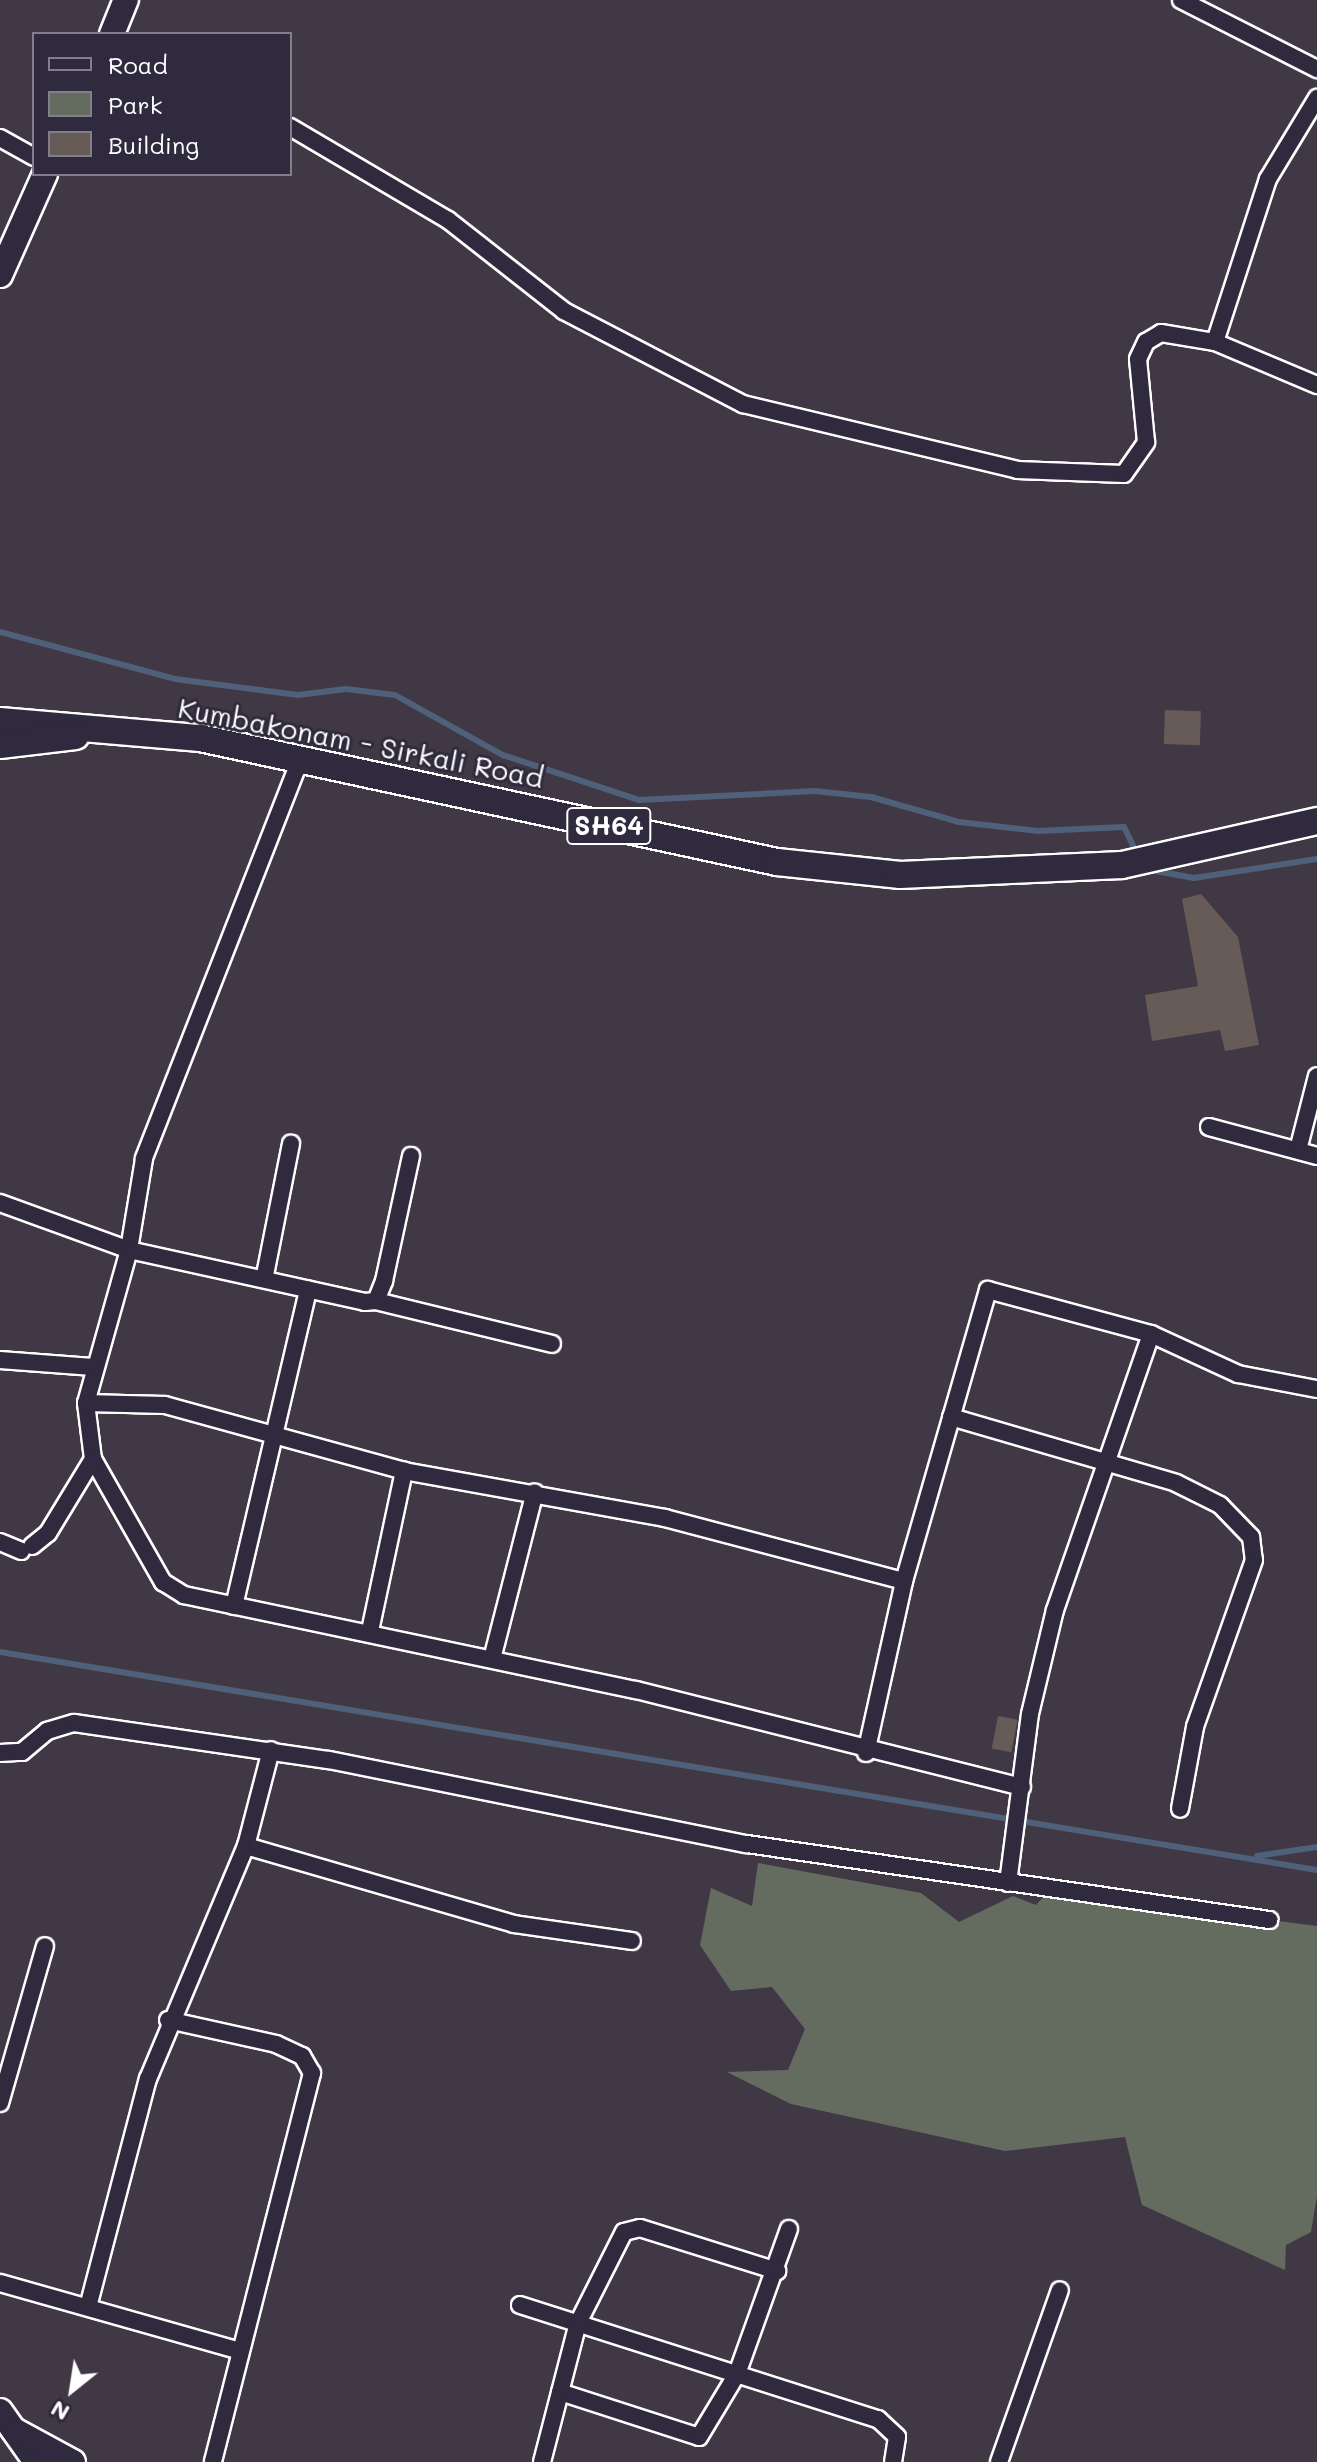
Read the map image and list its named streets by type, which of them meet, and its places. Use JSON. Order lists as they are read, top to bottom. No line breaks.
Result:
{"streets":{"main road":["Kumbakonam - Sirkali Road","SH64"]},"legend":["Road","Park","Building"],"north":"bottom left"}
